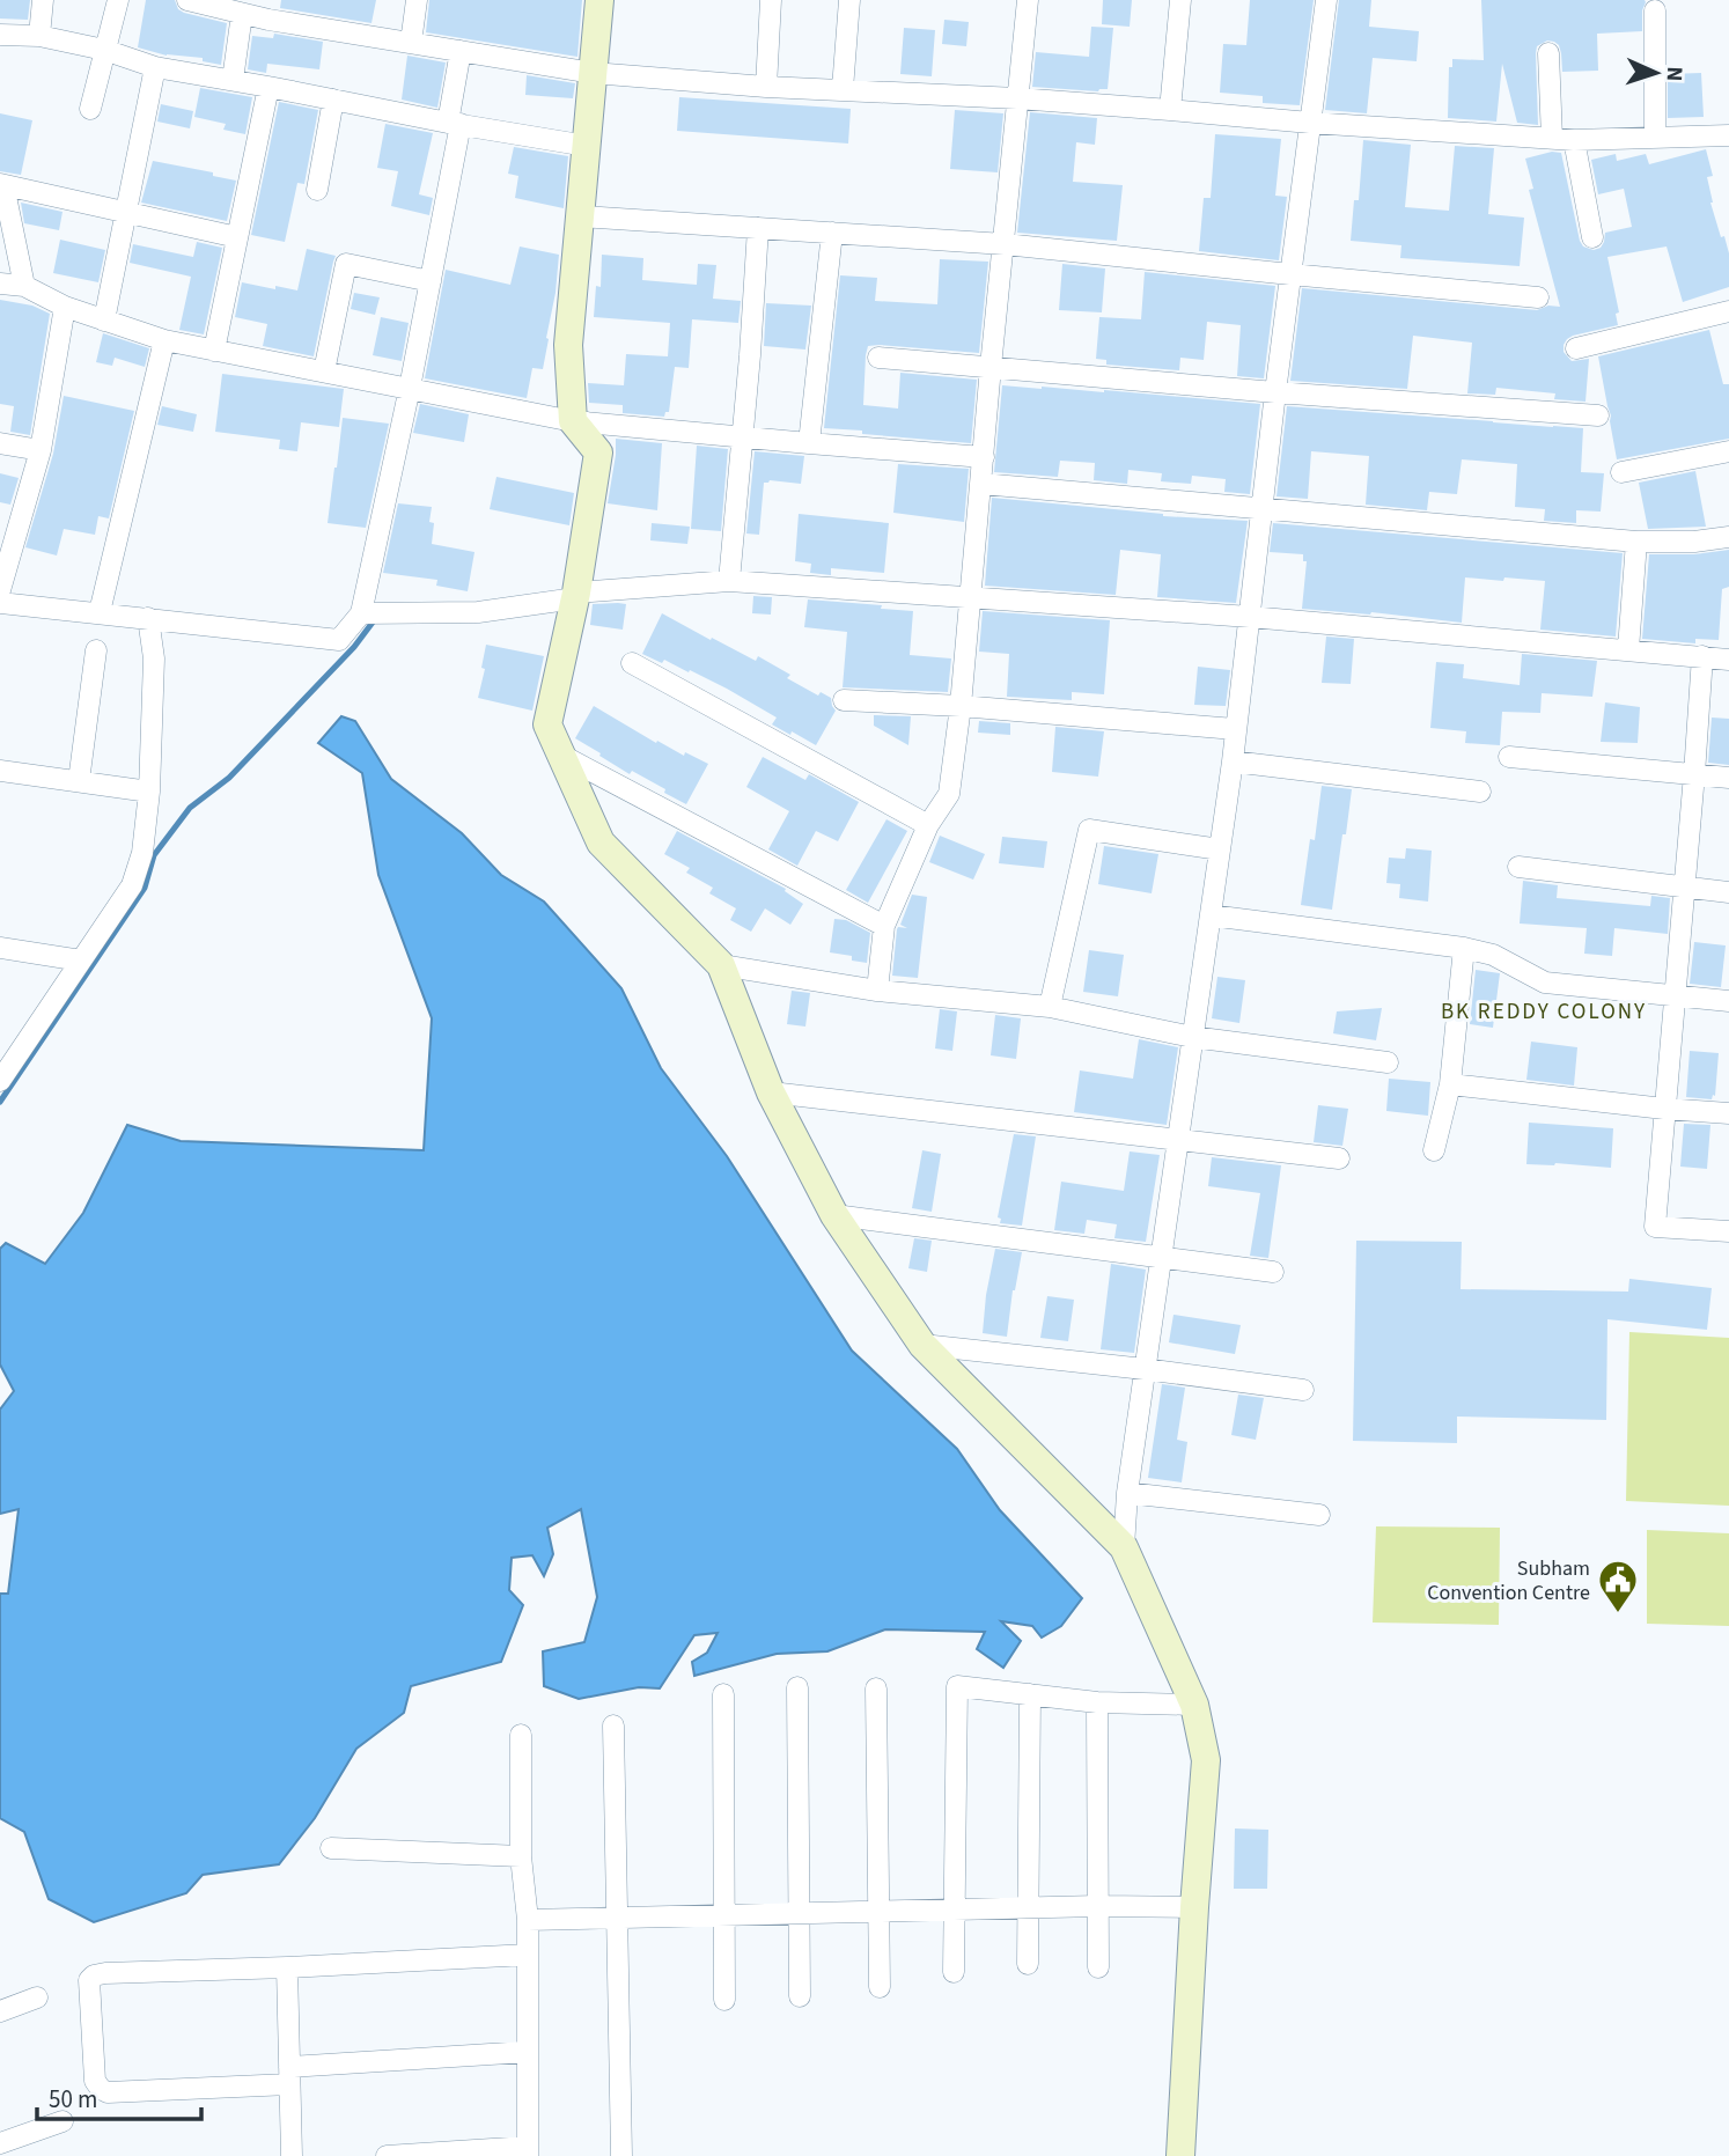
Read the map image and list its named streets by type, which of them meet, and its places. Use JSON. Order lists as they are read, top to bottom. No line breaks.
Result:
{"districts":["BK REDDY COLONY"],"places":{"public building":["Subham Convention Centre"]},"scale_bar":"50 m","north":"right"}
